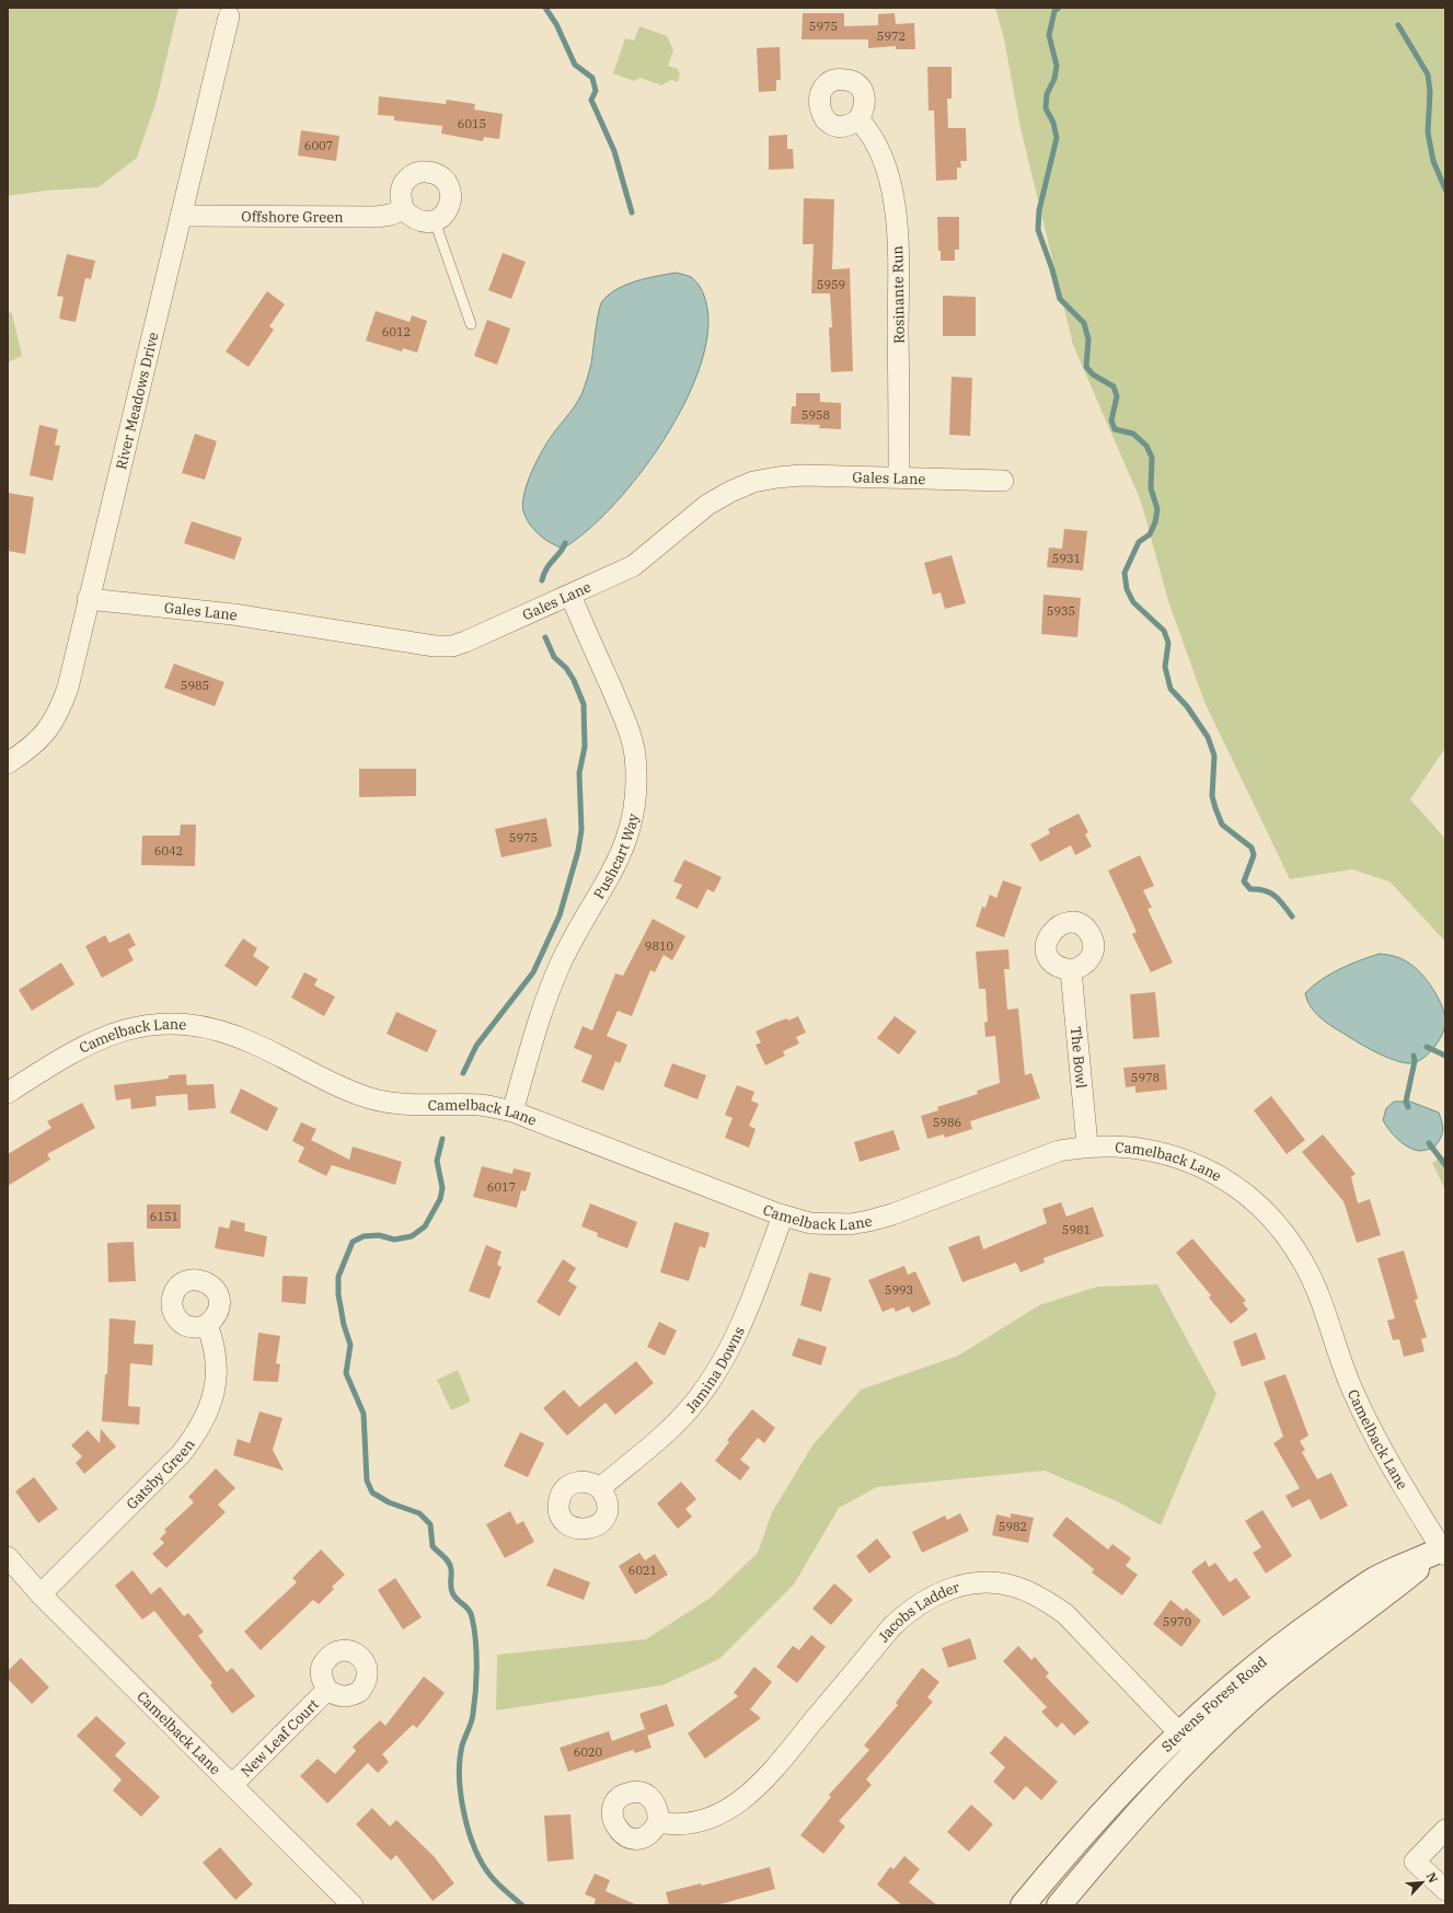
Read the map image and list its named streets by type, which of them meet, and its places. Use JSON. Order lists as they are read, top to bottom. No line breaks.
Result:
{"streets":{"street":["Offshore Green","Rosinante Run","River Meadows Drive","Gales Lane","Pushcart Way","Camelback Lane","The Bowl","Jamina Downs","Gatsby Green","Jacobs Ladder","Stevens Forest Road","New Leaf Court"]},"crossings":[["Offshore Green","River Meadows Drive"],["Rosinante Run","Gales Lane"],["River Meadows Drive","Gales Lane"],["Gales Lane","Pushcart Way"],["Pushcart Way","Camelback Lane"],["Camelback Lane","The Bowl"],["Camelback Lane","Jamina Downs"],["Camelback Lane","Gatsby Green"],["Camelback Lane","Stevens Forest Road"],["Camelback Lane","New Leaf Court"],["Jacobs Ladder","Stevens Forest Road"]],"house_numbers":["5975","5972","6015","6007","5959","6012","5958","5931","5935","5985","5975","6042","9810","5978","5986","6017","6151","5981","5993","5982","6021","5970","6020"],"north":"top right"}
